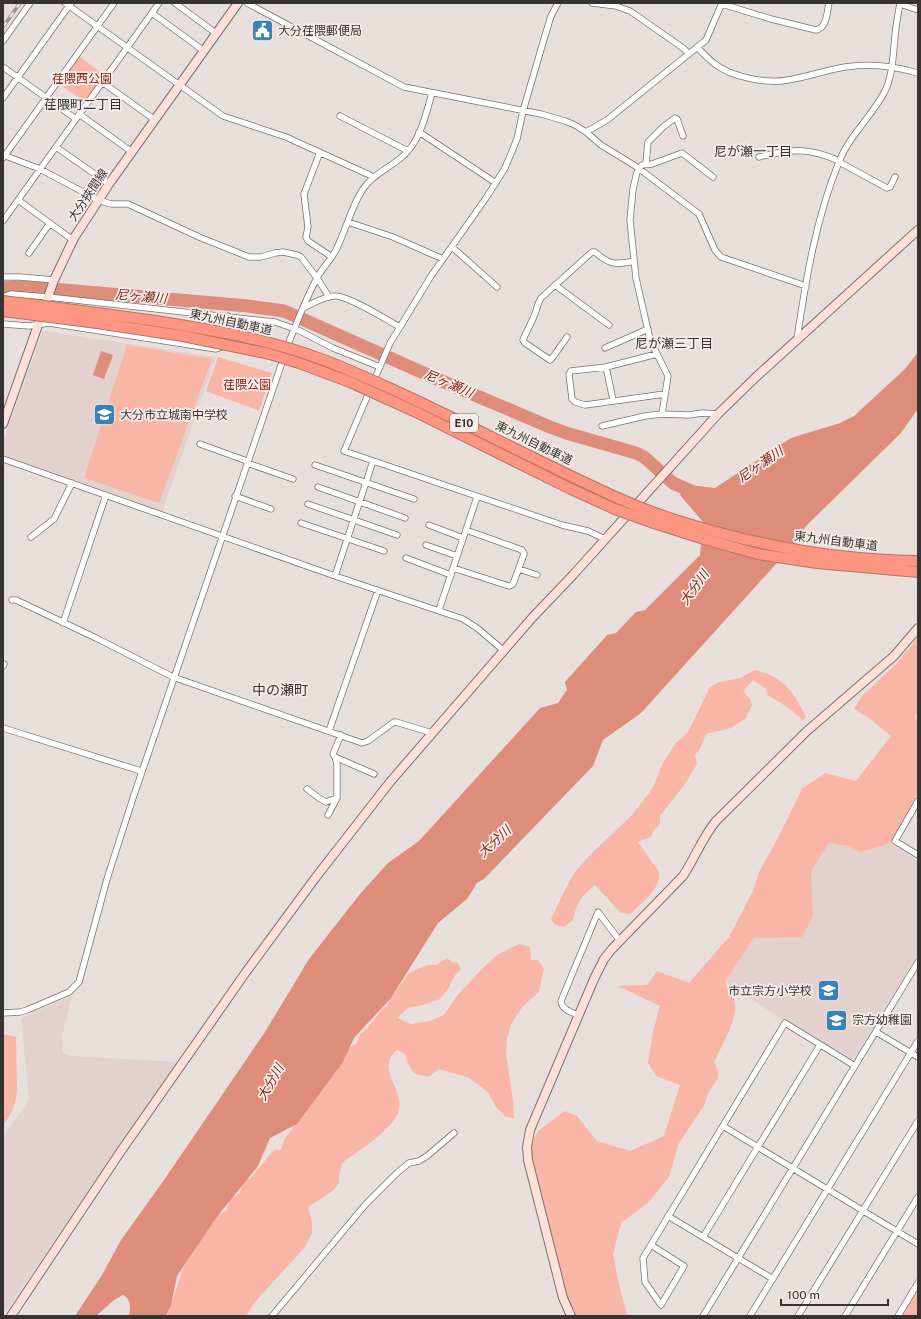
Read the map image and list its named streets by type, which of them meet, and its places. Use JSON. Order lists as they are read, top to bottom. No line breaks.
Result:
{"streets":{"highway":["東九州自動車道","E10"],"street":["大分挾間線"]},"districts":["荏隈町二丁目","尼が瀬一丁目","尼が瀬三丁目","中の瀬町"],"water":["尼ヶ瀬川","大分川"],"parks":["荏隈西公園","荏隈公園"],"places":{"public building":["大分荏隈郵便局"],"school or university":["大分市立城南中学校","市立宗方小学校","宗方幼稚園"]},"scale_bar":"100 m"}
